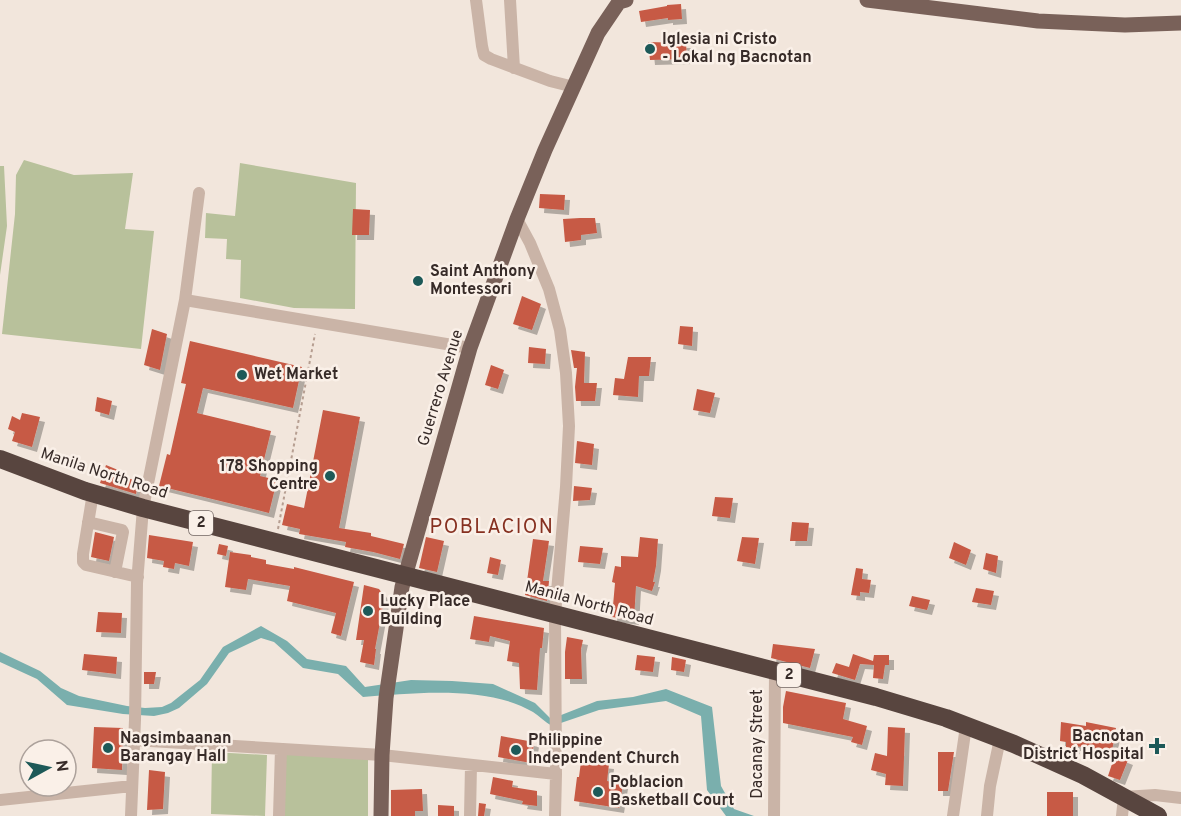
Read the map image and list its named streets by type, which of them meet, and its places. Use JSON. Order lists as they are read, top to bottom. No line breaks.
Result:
{"streets":{"highway":["Manila North Road","2"],"main road":["Guerrero Avenue"],"street":["Dacanay Street"]},"crossings":[["Guerrero Avenue","Manila North Road"],["Manila North Road","Dacanay Street"]],"districts":["POBLACION"],"places":{"other":["Iglesia ni Cristo - Lokal ng Bacnotan","Saint Anthony Montessori","Wet Market","178 Shopping Centre","Lucky Place Building","Nagsimbaanan Barangay Hall","Philippine Independent Church","Poblacion Basketball Court"],"health":["Bacnotan District Hospital"]},"north":"right"}
